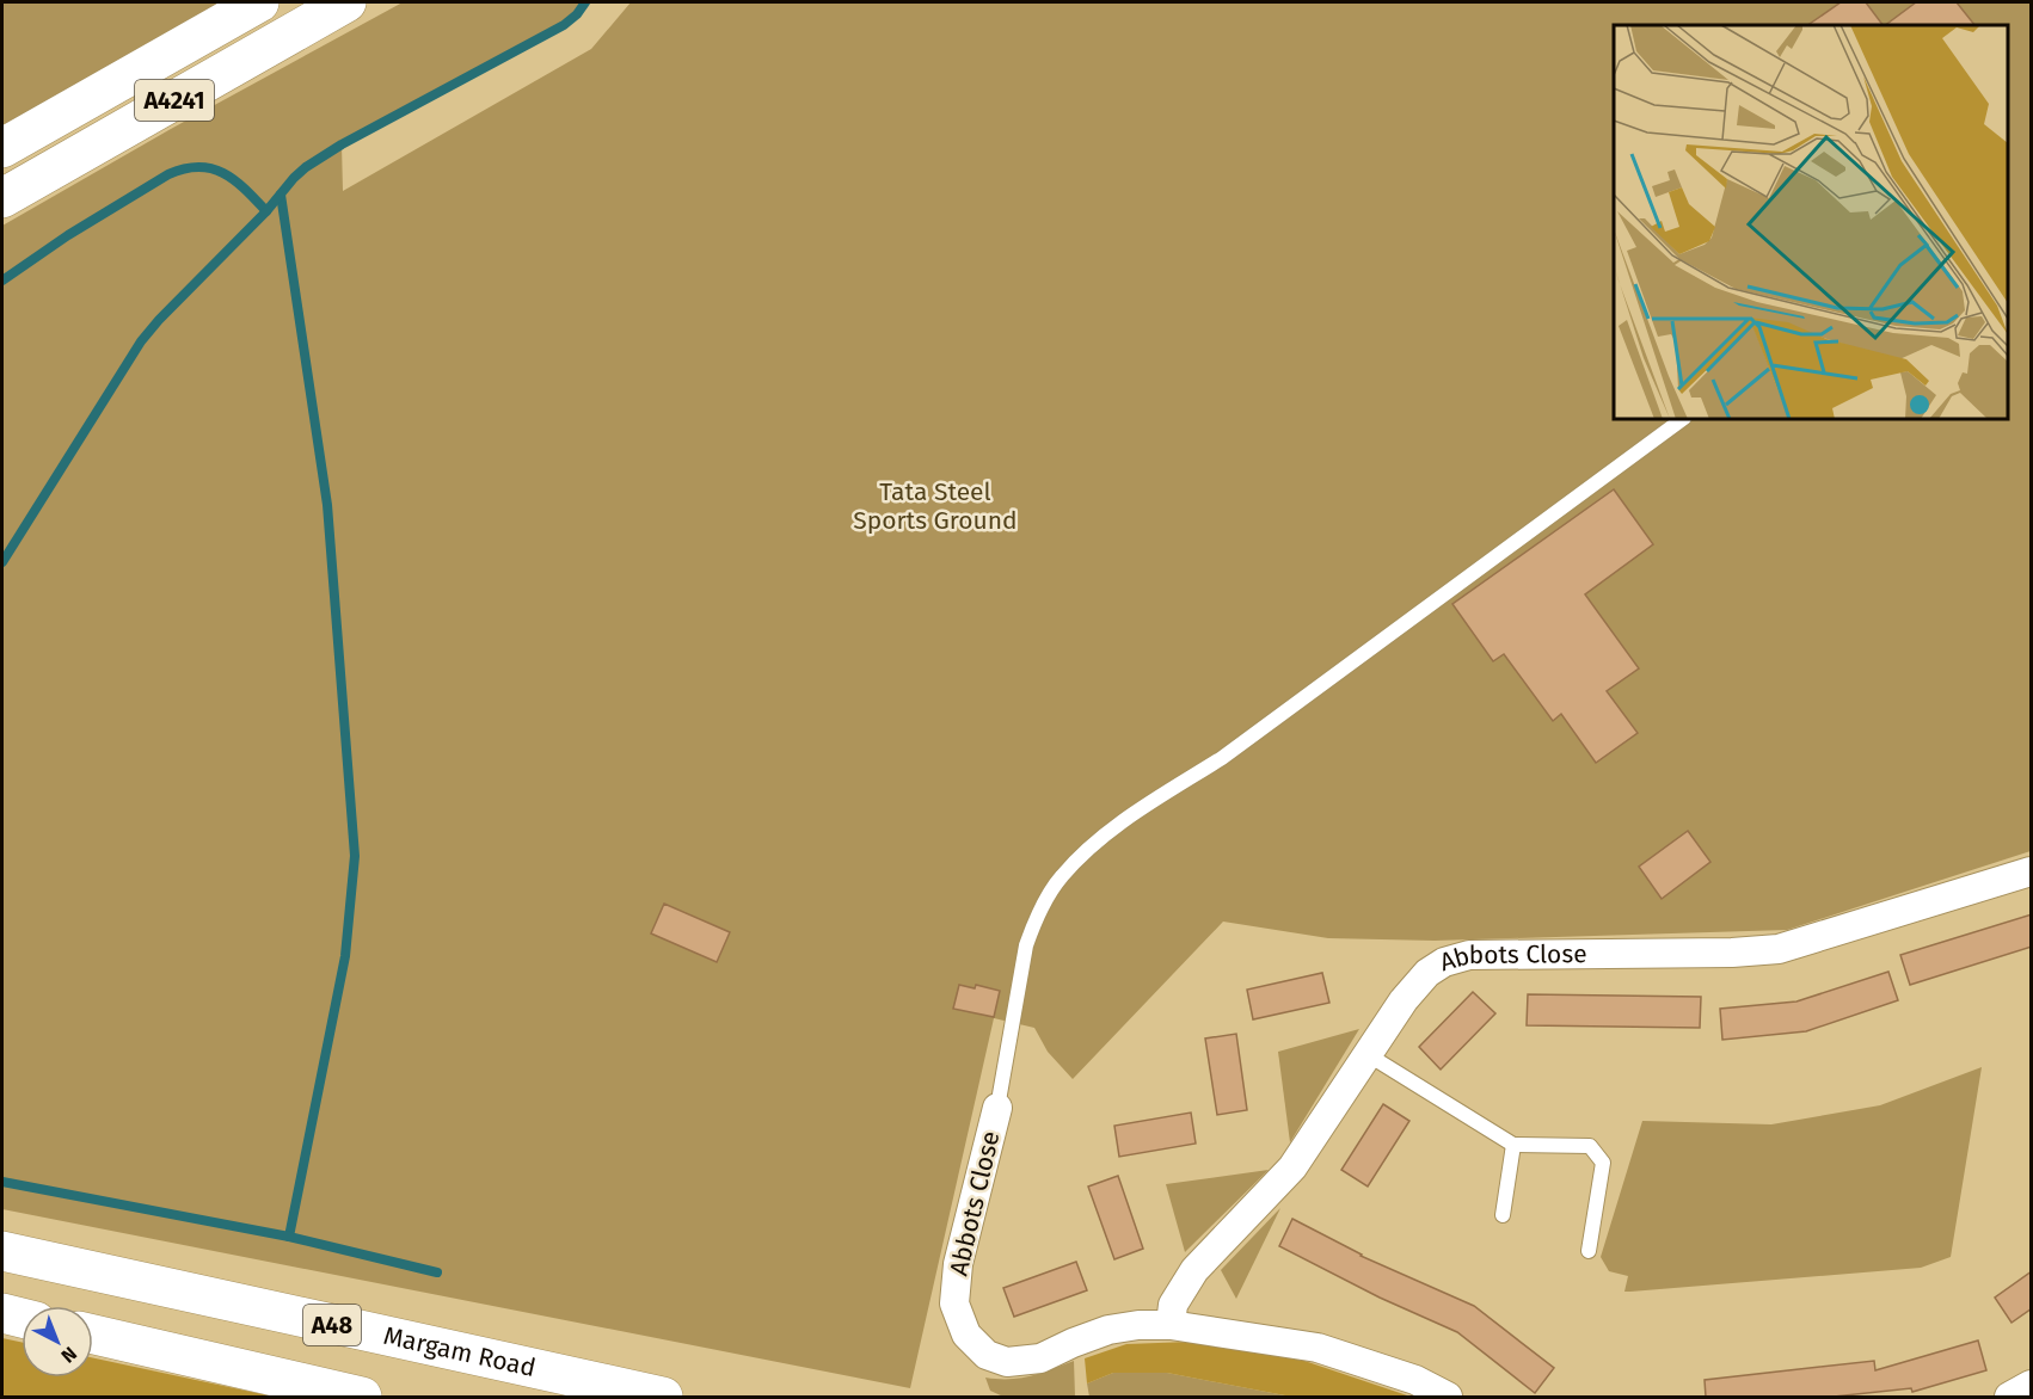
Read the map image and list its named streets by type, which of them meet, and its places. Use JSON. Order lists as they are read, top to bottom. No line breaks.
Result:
{"streets":{"main road":["A4241","A48","Margam Road"],"street":["Abbots Close"]},"parks":["Tata Steel Sports Ground"],"north":"bottom right"}
